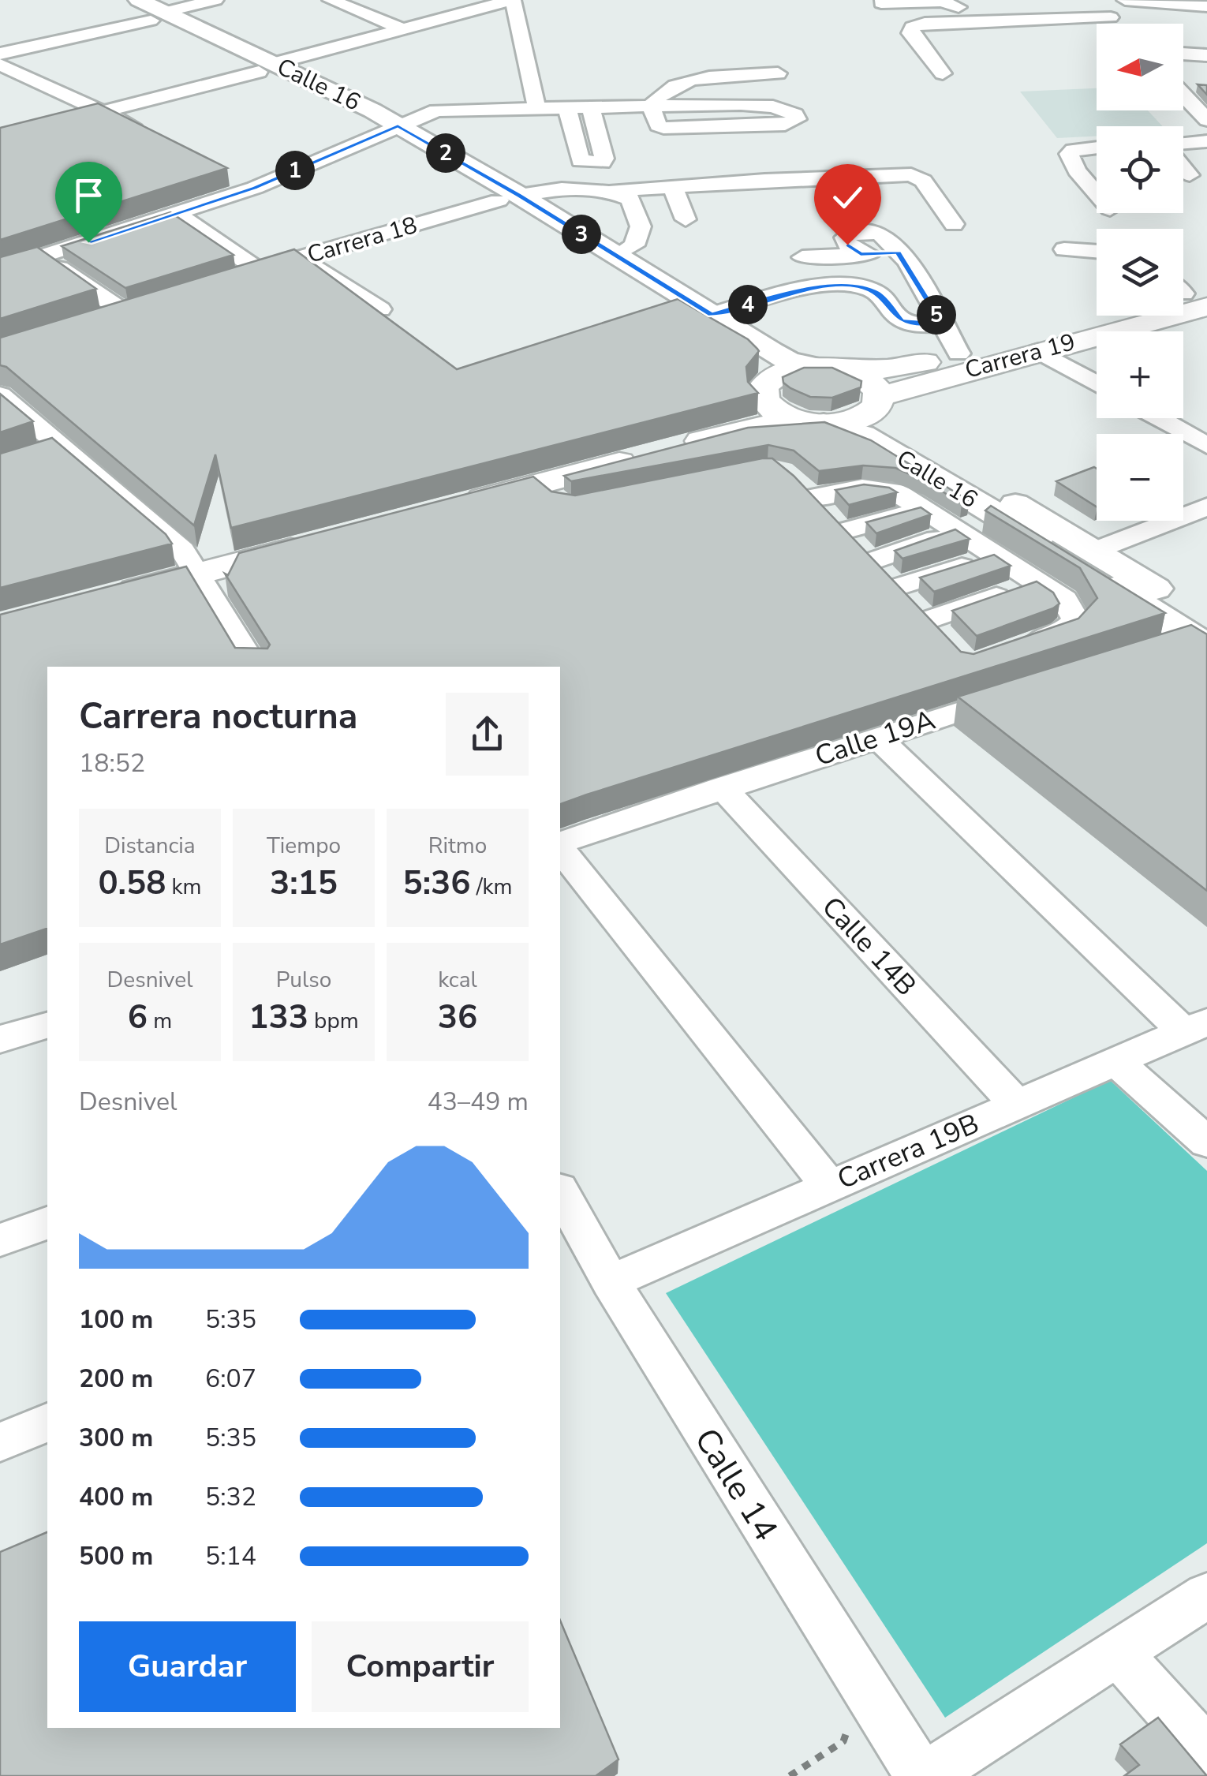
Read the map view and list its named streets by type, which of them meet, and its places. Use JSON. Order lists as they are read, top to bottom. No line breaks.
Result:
{"streets":{"highway":["Carrera 19"],"main road":["Calle 16"],"street":["Carrera 18","Calle 19A","Calle 14B","Carrera 19B","Calle 14"]},"crossings":[["Calle 16","Carrera 18"],["Calle 16","Carrera 19"],["Calle 19A","Calle 14B"],["Calle 14B","Carrera 19B"],["Carrera 19B","Calle 14"]],"north":"left","page":{"map_buttons":["+","−"],"pins":["2","1","3","4","5"],"heading":["Carrera nocturna","18:52"],"stats":[["Distancia","0.58 km"],["Tiempo","3:15"],["Ritmo","5:36 /km"],["Desnivel","6 m"],["Pulso","133 bpm"],["kcal","36"]],"chart":["Desnivel","43–49 m"],"list":[{"name":"100 m","note":"5:35"},{"name":"200 m","note":"6:07"},{"name":"300 m","note":"5:35"},{"name":"400 m","note":"5:32"},{"name":"500 m","note":"5:14"}],"buttons":["Guardar","Compartir"]}}
